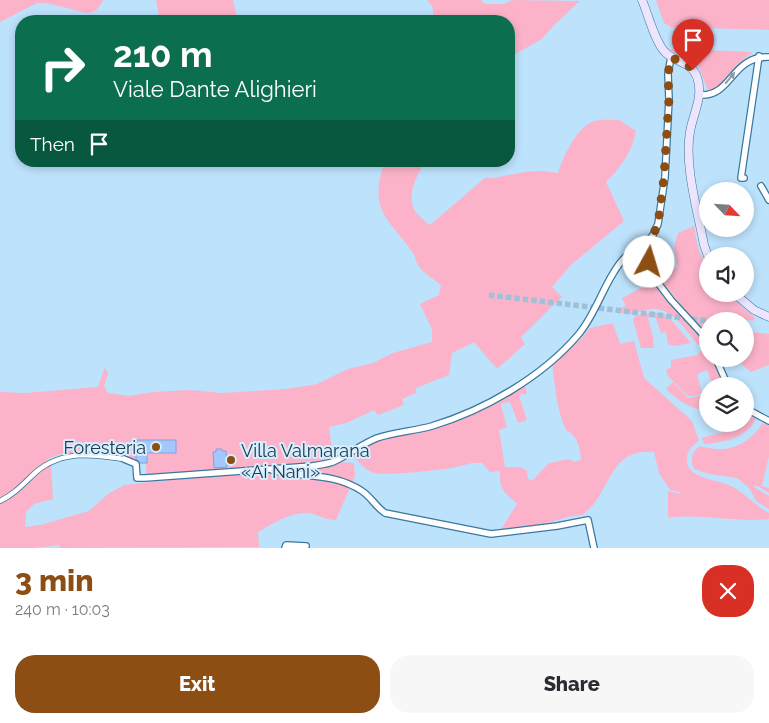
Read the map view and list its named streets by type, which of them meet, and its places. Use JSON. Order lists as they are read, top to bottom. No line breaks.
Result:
{"places":["Foresteria","Villa Valmarana «Ai Nani»"],"north":"bottom right","page":{"turn":["210 m","Viale Dante Alighieri"],"then":"Then","heading":["3 min","240 m · 10:03"],"buttons":["Exit","Share"]}}
